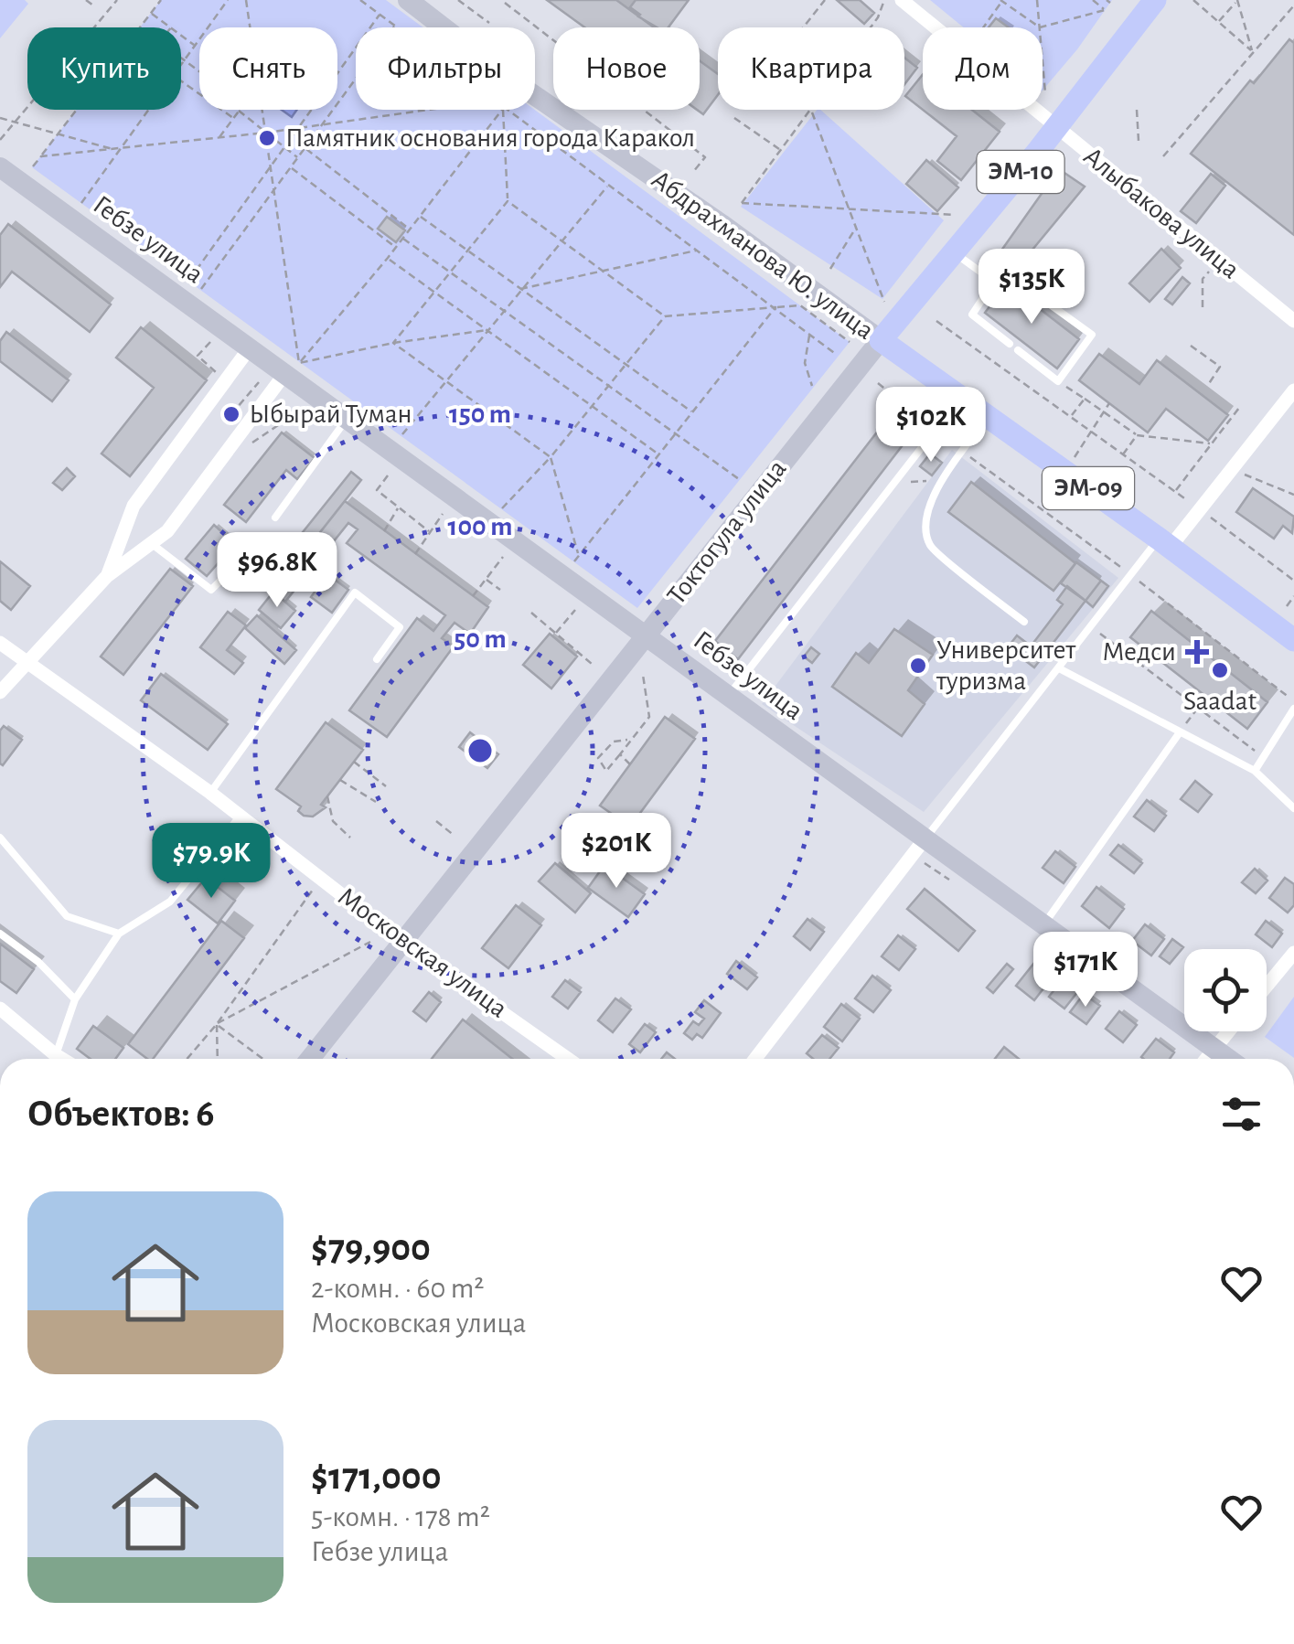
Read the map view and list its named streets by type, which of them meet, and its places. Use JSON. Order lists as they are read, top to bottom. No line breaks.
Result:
{"streets":{"highway":["ЭМ-10","Абдрахманова Ю. улица","ЭМ-09","Токтогула улица"],"main road":["Гебзе улица"],"street":["Алыбакова улица","Московская улица"]},"crossings":[["Алыбакова улица","Токтогула улица"],["Гебзе улица","Токтогула улица"],["Абдрахманова Ю. улица","Токтогула улица"],["Токтогула улица","Московская улица"]],"places":{"other":["Памятник основания города Каракол","Ыбырай Туман","Университет туризма","Saadat"],"health":["Медси"]},"page":{"chip":["Купить","Снять","Фильтры","Новое","Квартира","Дом"],"price":["$135K","$102K","$96.8K","$201K","$79.9K","$171K"],"heading":"Объектов: 6","list":[{"name":"$79,900","note":"2-комн. · 60 m² · Московская улица"},{"name":"$171,000","note":"5-комн. · 178 m² · Гебзе улица"}]},"rings":["150 m","100 m","50 m"]}
